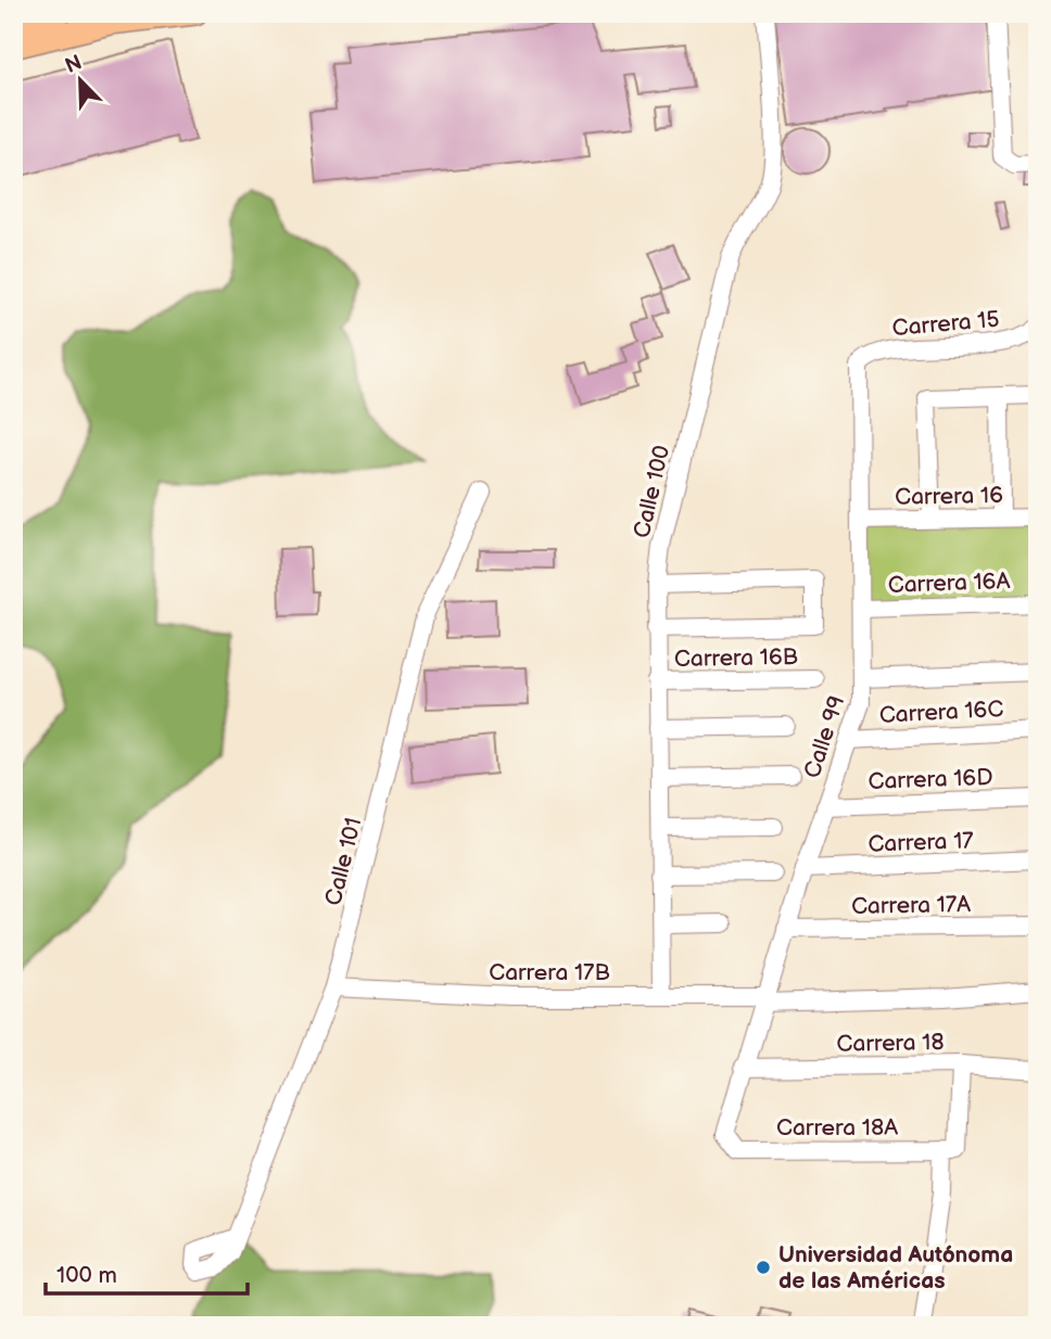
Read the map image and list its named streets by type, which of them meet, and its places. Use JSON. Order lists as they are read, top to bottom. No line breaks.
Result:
{"streets":{"street":["Carrera 15","Calle 100","Carrera 16","Carrera 16A","Carrera 16B","Carrera 16C","Calle 99","Carrera 16D","Carrera 17","Calle 101","Carrera 17A","Carrera 17B","Carrera 18","Carrera 18A"]},"crossings":[["Carrera 15","Calle 99"],["Calle 100","Carrera 16B"],["Calle 100","Carrera 17B"],["Carrera 16","Calle 99"],["Carrera 16A","Calle 99"],["Carrera 16C","Calle 99"],["Calle 99","Carrera 16D"],["Calle 99","Carrera 17"],["Calle 99","Carrera 17A"],["Calle 99","Carrera 17B"],["Calle 99","Carrera 18"],["Calle 99","Carrera 18A"],["Calle 101","Carrera 17B"]],"places":["Universidad Autónoma de las Américas"],"scale_bar":"100 m","north":"top left"}
